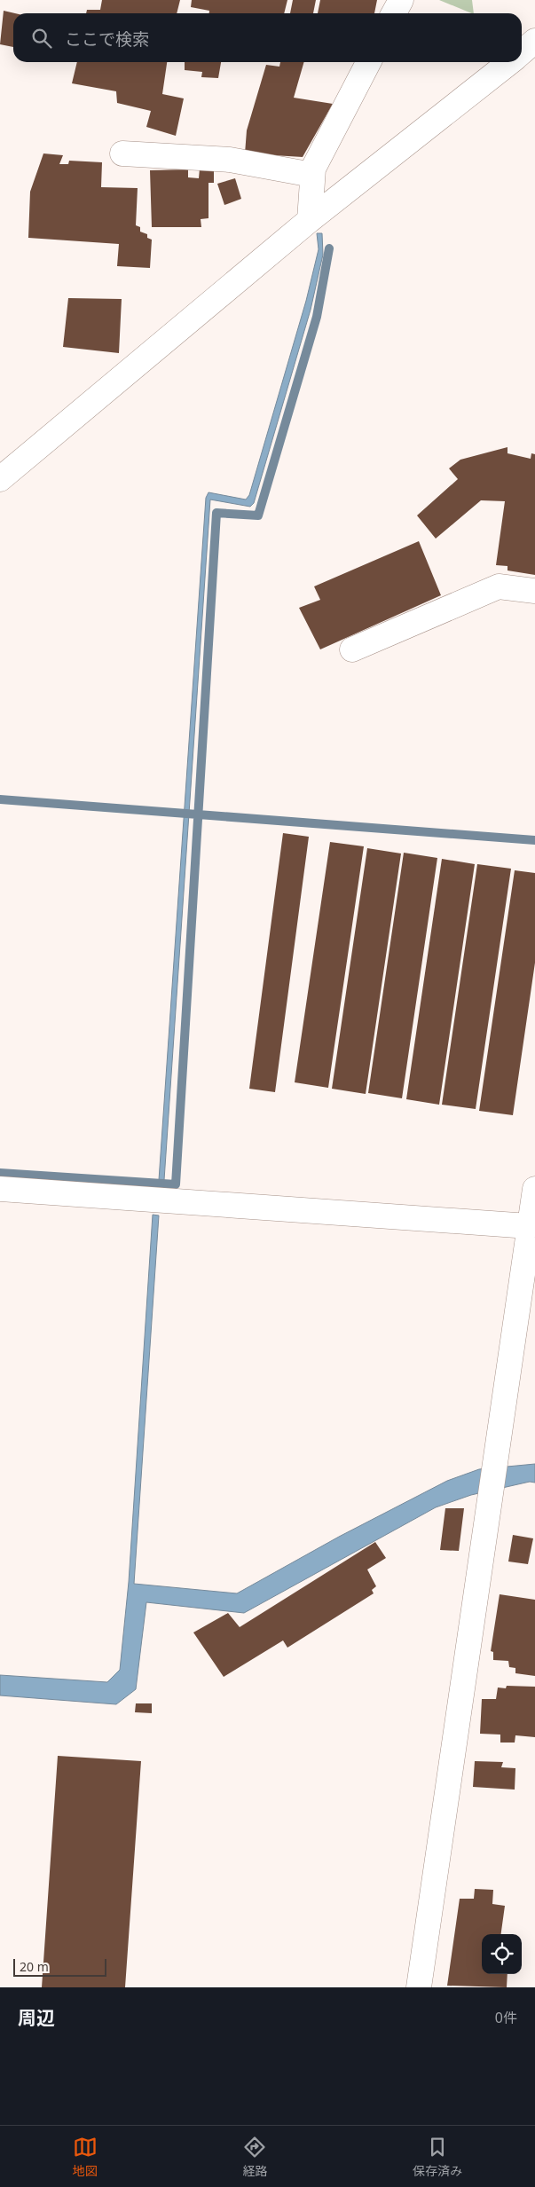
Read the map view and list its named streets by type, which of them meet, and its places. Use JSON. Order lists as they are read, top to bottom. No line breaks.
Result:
{"scale_bar":"20 m","page":{"search":"ここで検索","scale":"20 m","heading":["周辺","0件"],"nav":["地図","経路","保存済み"]}}
